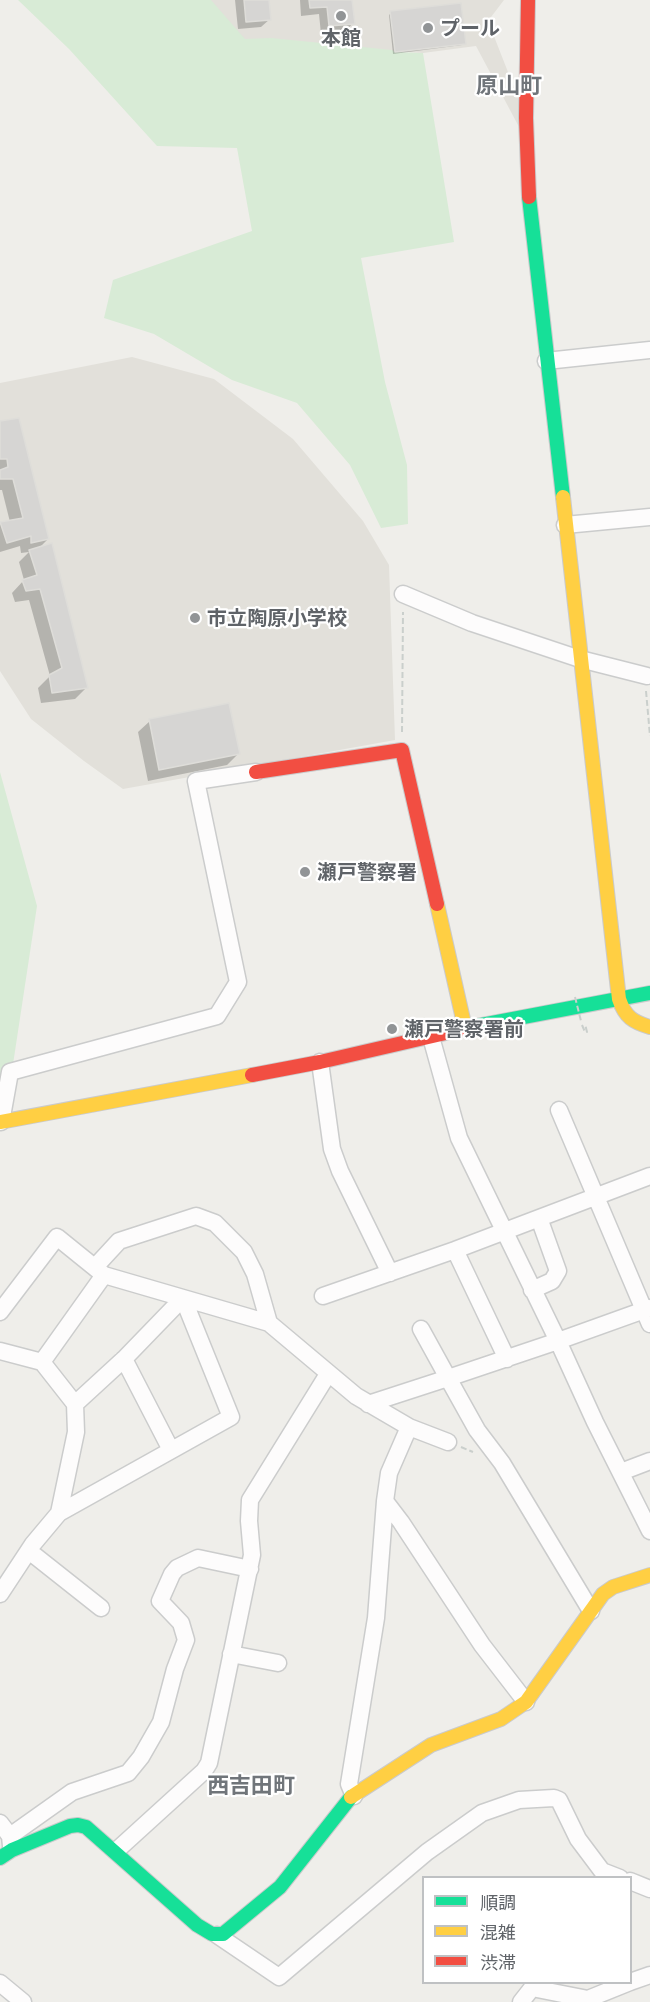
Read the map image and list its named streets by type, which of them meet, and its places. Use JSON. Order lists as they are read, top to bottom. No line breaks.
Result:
{"districts":["原山町","西吉田町"],"places":["本館","プール","市立陶原小学校","瀬戸警察署","瀬戸警察署前"],"legend":["順調","混雑","渋滞"]}
